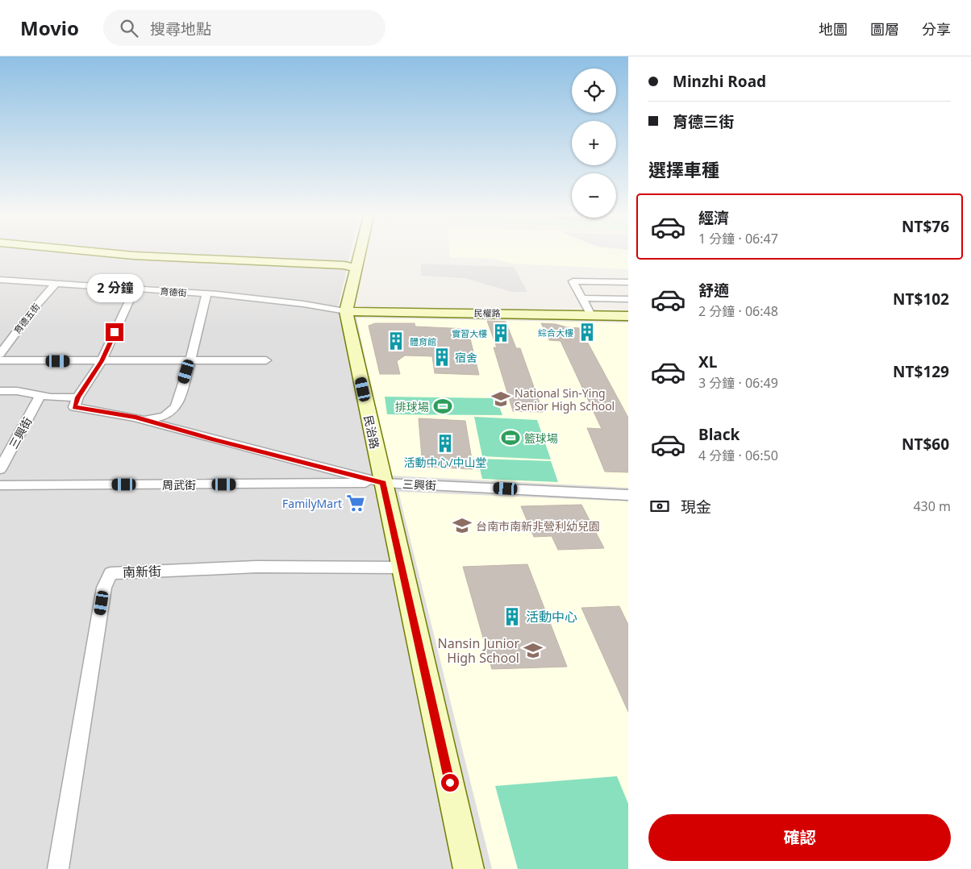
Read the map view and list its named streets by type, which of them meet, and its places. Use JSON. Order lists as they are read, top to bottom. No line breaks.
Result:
{"streets":{"street":["育德街","民權路","育德五街","民治路","三興街","周武街","南新街"]},"crossings":[["育德街","民權路"],["育德街","育德五街"],["育德街","民治路"],["民權路","民治路"],["民治路","三興街"],["民治路","周武街"],["民治路","南新街"],["三興街","周武街"]],"places":{"building":["綜合大樓","實習大樓","體育館","宿舍","活動中心/中山堂","活動中心"],"school or university":["National Sin-Ying Senior High School","台南市南新非營利幼兒園","Nansin Junior High School"],"sports":["排球場","籃球場"],"supermarket":["FamilyMart"]},"page":{"header":"Movio","search":"搜尋地點","nav":["地圖","圖層","分享"],"banner":["Minzhi Road","育德三街"],"map_buttons":["+","−"],"heading":"選擇車種","list":[{"name":"經濟","note":"1 分鐘 · 06:47","value":"NT$76"},{"name":"舒適","note":"2 分鐘 · 06:48","value":"NT$102"},{"name":"XL","note":"3 分鐘 · 06:49","value":"NT$129"},{"name":"Black","note":"4 分鐘 · 06:50","value":"NT$60"}],"bubble":"2 分鐘","pay":["現金","430 m"],"buttons":"確認"}}
